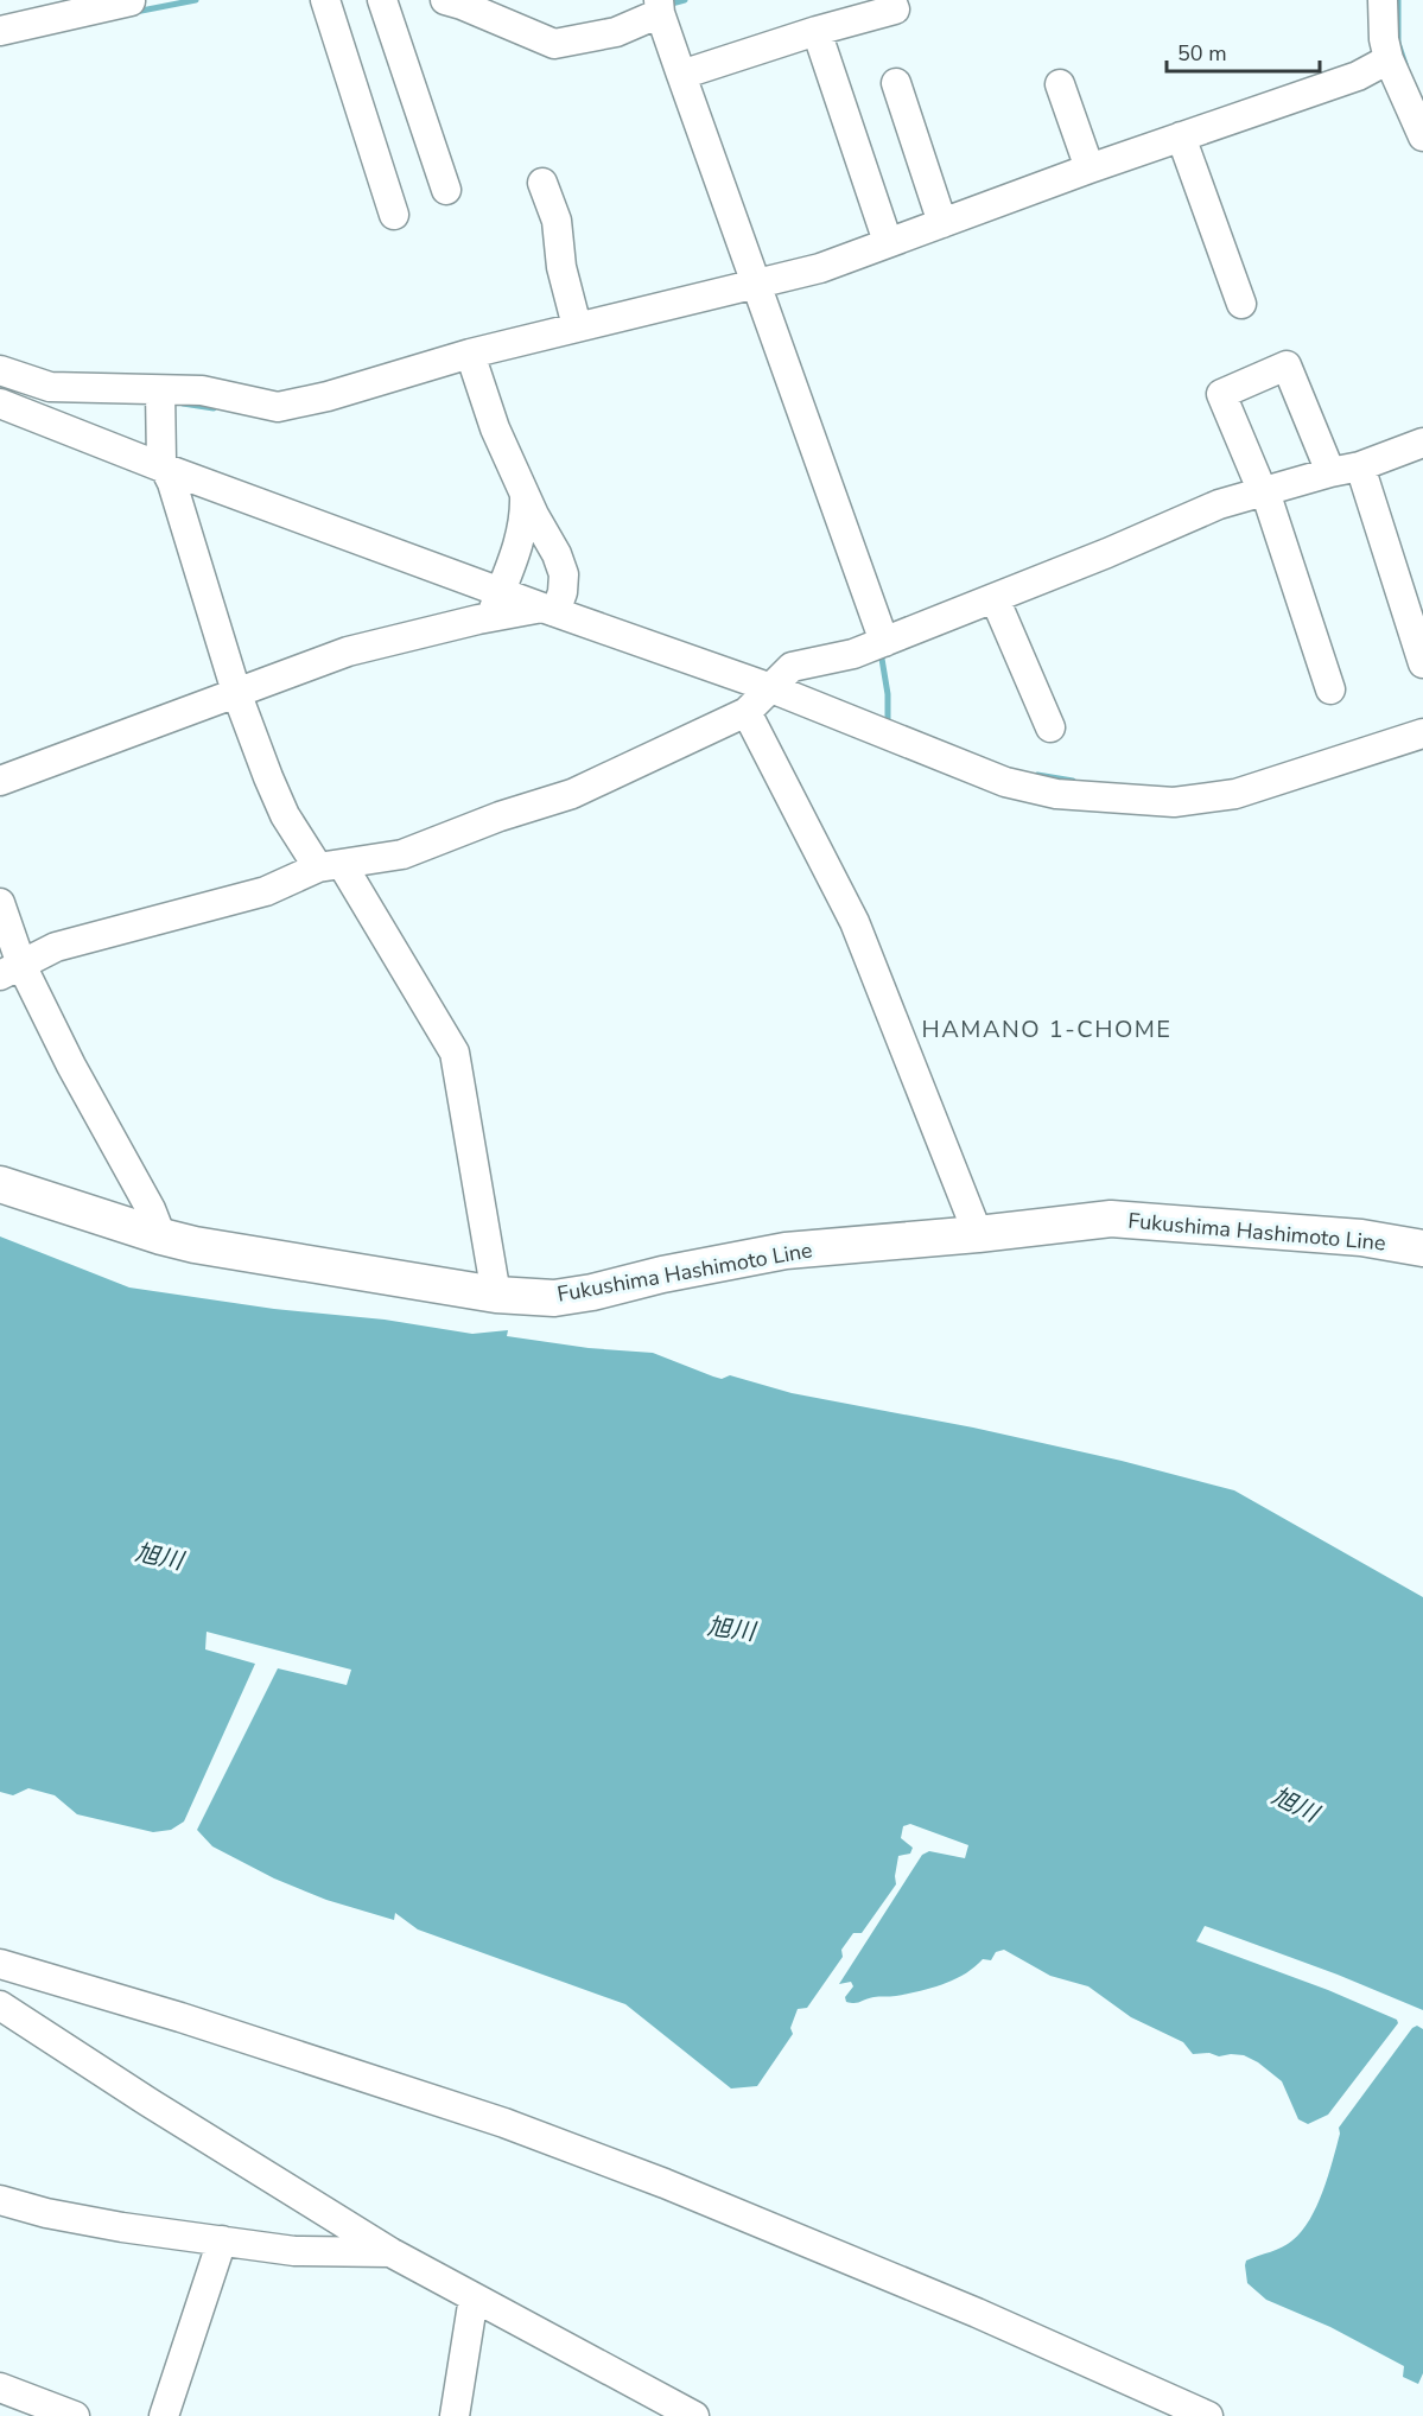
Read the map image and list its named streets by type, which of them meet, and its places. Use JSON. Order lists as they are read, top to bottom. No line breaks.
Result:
{"streets":{"main road":["Fukushima Hashimoto Line"]},"districts":["HAMANO 1-CHOME"],"water":["旭川"],"scale_bar":"50 m"}
